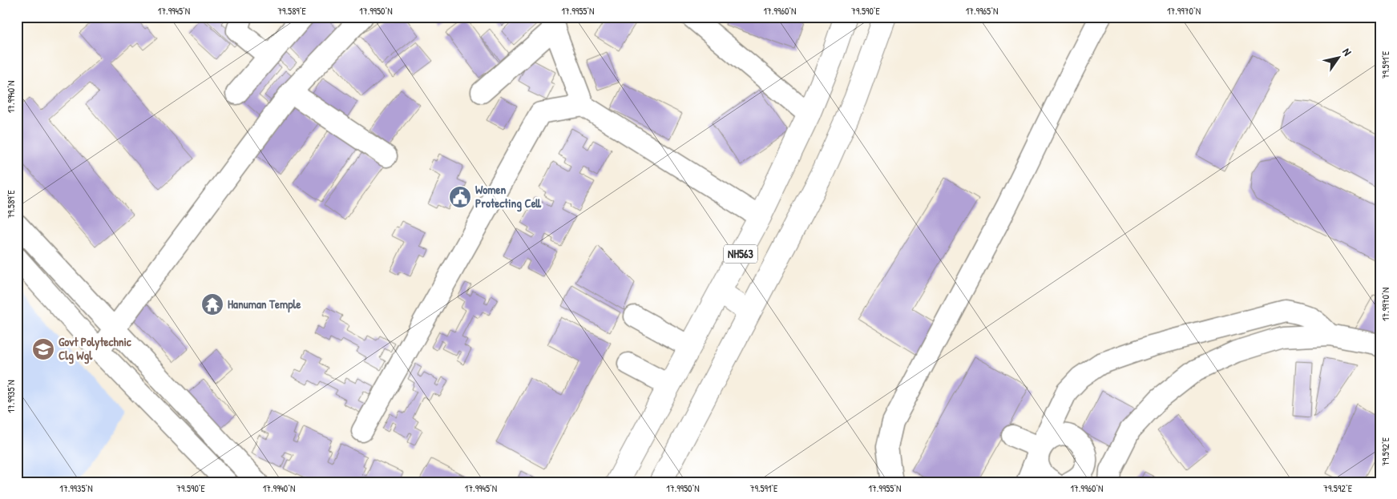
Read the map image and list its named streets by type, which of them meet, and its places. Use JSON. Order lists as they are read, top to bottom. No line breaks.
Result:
{"streets":{"highway":["NH563"]},"places":{"public building":["Women Protecting Cell"],"temple":["Hanuman Temple"],"school or university":["Govt Polytechnic Clg Wgl"]},"north":"top right","coordinates":["17.9945°N","79.589°E","17.9950°N","17.9955°N","17.9960°N","79.590°E","17.9965°N","17.9970°N","79.591°E","17.9940°N","17.9935°N","79.592°E"]}
